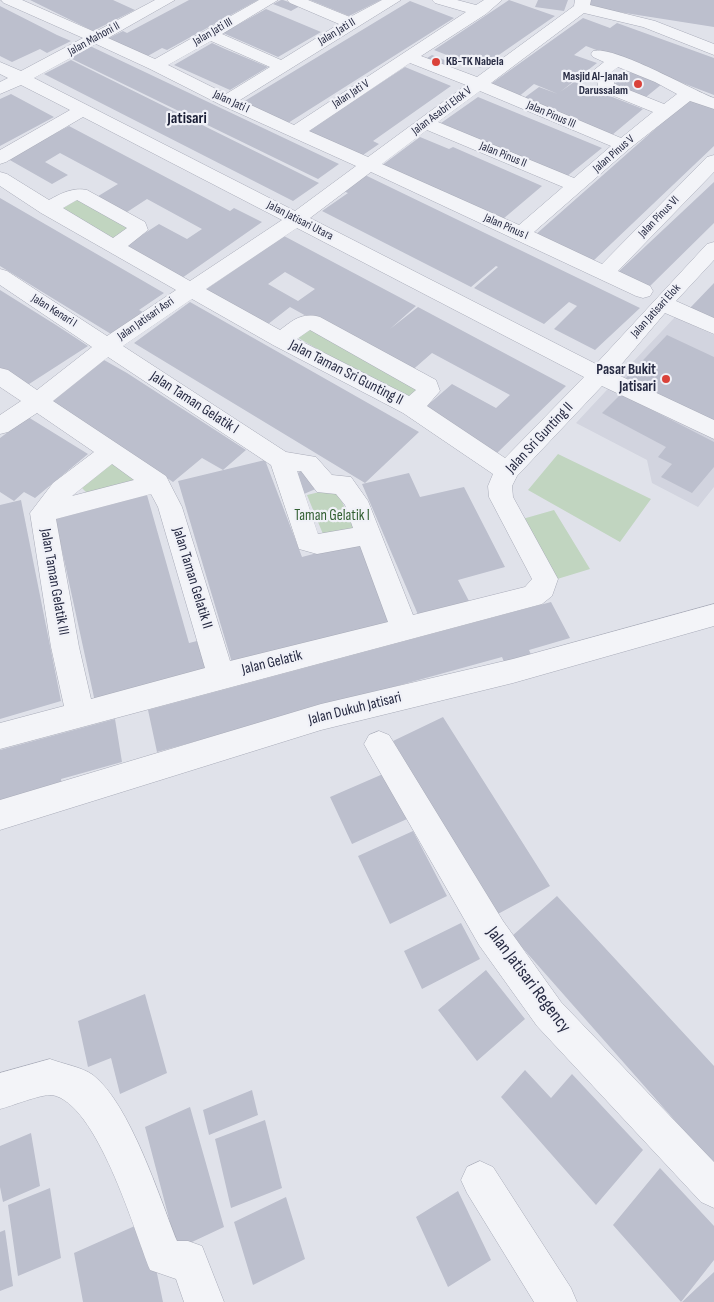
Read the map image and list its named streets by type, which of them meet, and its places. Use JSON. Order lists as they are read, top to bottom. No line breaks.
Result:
{"streets":{"street":["Jalan Jati III","Jalan Jati II","Jalan Mahoni II","Jalan Jati V","Jalan Jati I","Jalan Asabri Elok V","Jalan Pinus III","Jalan Pinus V","Jalan Pinus II","Jalan Pinus VI","Jalan Jatisari Utara","Jalan Pinus I","Jalan Kenari I","Jalan Jatisari Elok","Jalan Jatisari Asri","Jalan Taman Sri Gunting II","Jalan Taman Gelatik I","Jalan Sri Gunting II","Jalan Taman Gelatik II","Jalan Taman Gelatik III","Jalan Gelatik","Jalan Dukuh Jatisari","Jalan Jatisari Regency"]},"crossings":[["Jalan Jati III","Jalan Jati I"],["Jalan Jati II","Jalan Jati I"],["Jalan Mahoni II","Jalan Jati I"],["Jalan Mahoni II","Jalan Jatisari Utara"],["Jalan Jati V","Jalan Jati I"],["Jalan Jati I","Jalan Asabri Elok V"],["Jalan Jati I","Jalan Pinus I"],["Jalan Asabri Elok V","Jalan Pinus III"],["Jalan Asabri Elok V","Jalan Pinus II"],["Jalan Asabri Elok V","Jalan Jatisari Utara"],["Jalan Asabri Elok V","Jalan Pinus I"],["Jalan Asabri Elok V","Jalan Jatisari Asri"],["Jalan Pinus III","Jalan Pinus V"],["Jalan Pinus V","Jalan Pinus II"],["Jalan Pinus V","Jalan Pinus I"],["Jalan Pinus VI","Jalan Pinus I"],["Jalan Jatisari Utara","Jalan Jatisari Elok"],["Jalan Jatisari Utara","Jalan Jatisari Asri"],["Jalan Jatisari Utara","Jalan Sri Gunting II"],["Jalan Kenari I","Jalan Jatisari Asri"],["Jalan Kenari I","Jalan Taman Gelatik I"],["Jalan Jatisari Elok","Jalan Sri Gunting II"],["Jalan Jatisari Asri","Jalan Taman Sri Gunting II"],["Jalan Jatisari Asri","Jalan Taman Gelatik I"],["Jalan Jatisari Asri","Jalan Taman Gelatik II"],["Jalan Taman Sri Gunting II","Jalan Sri Gunting II"],["Jalan Taman Gelatik I","Jalan Gelatik"],["Jalan Sri Gunting II","Jalan Gelatik"],["Jalan Taman Gelatik II","Jalan Taman Gelatik III"],["Jalan Taman Gelatik II","Jalan Gelatik"],["Jalan Taman Gelatik III","Jalan Gelatik"]],"districts":["Jatisari"],"parks":["Taman Gelatik I"],"places":["KB-TK Nabela","Masjid Al-Janah Darussalam","Pasar Bukit Jatisari"]}
